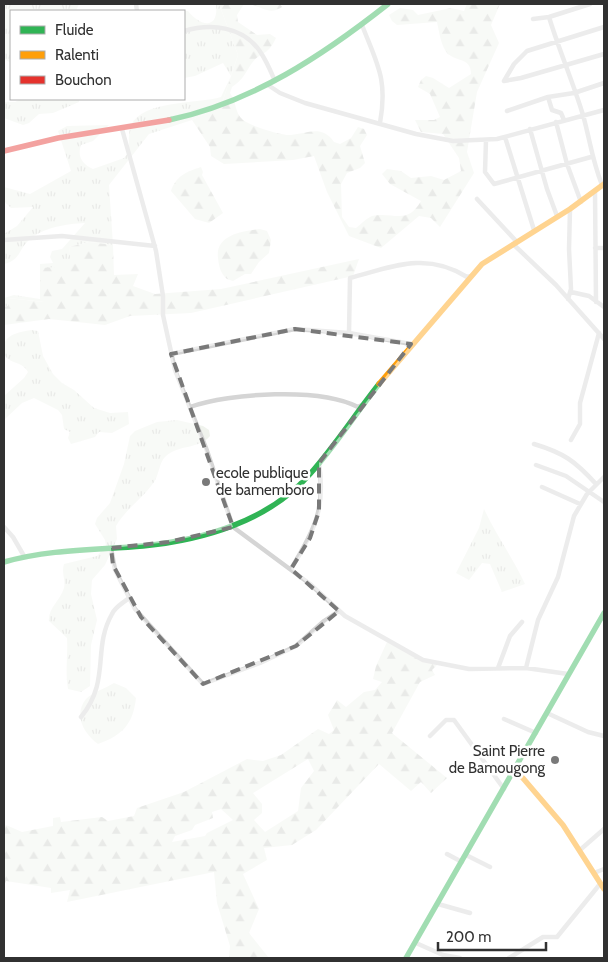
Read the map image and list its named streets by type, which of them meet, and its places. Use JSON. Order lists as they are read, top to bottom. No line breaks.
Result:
{"places":["ecole publique de bamemboro","Saint Pierre de Bamougong"],"legend":["Fluide","Ralenti","Bouchon"],"scale_bar":"200 m"}
